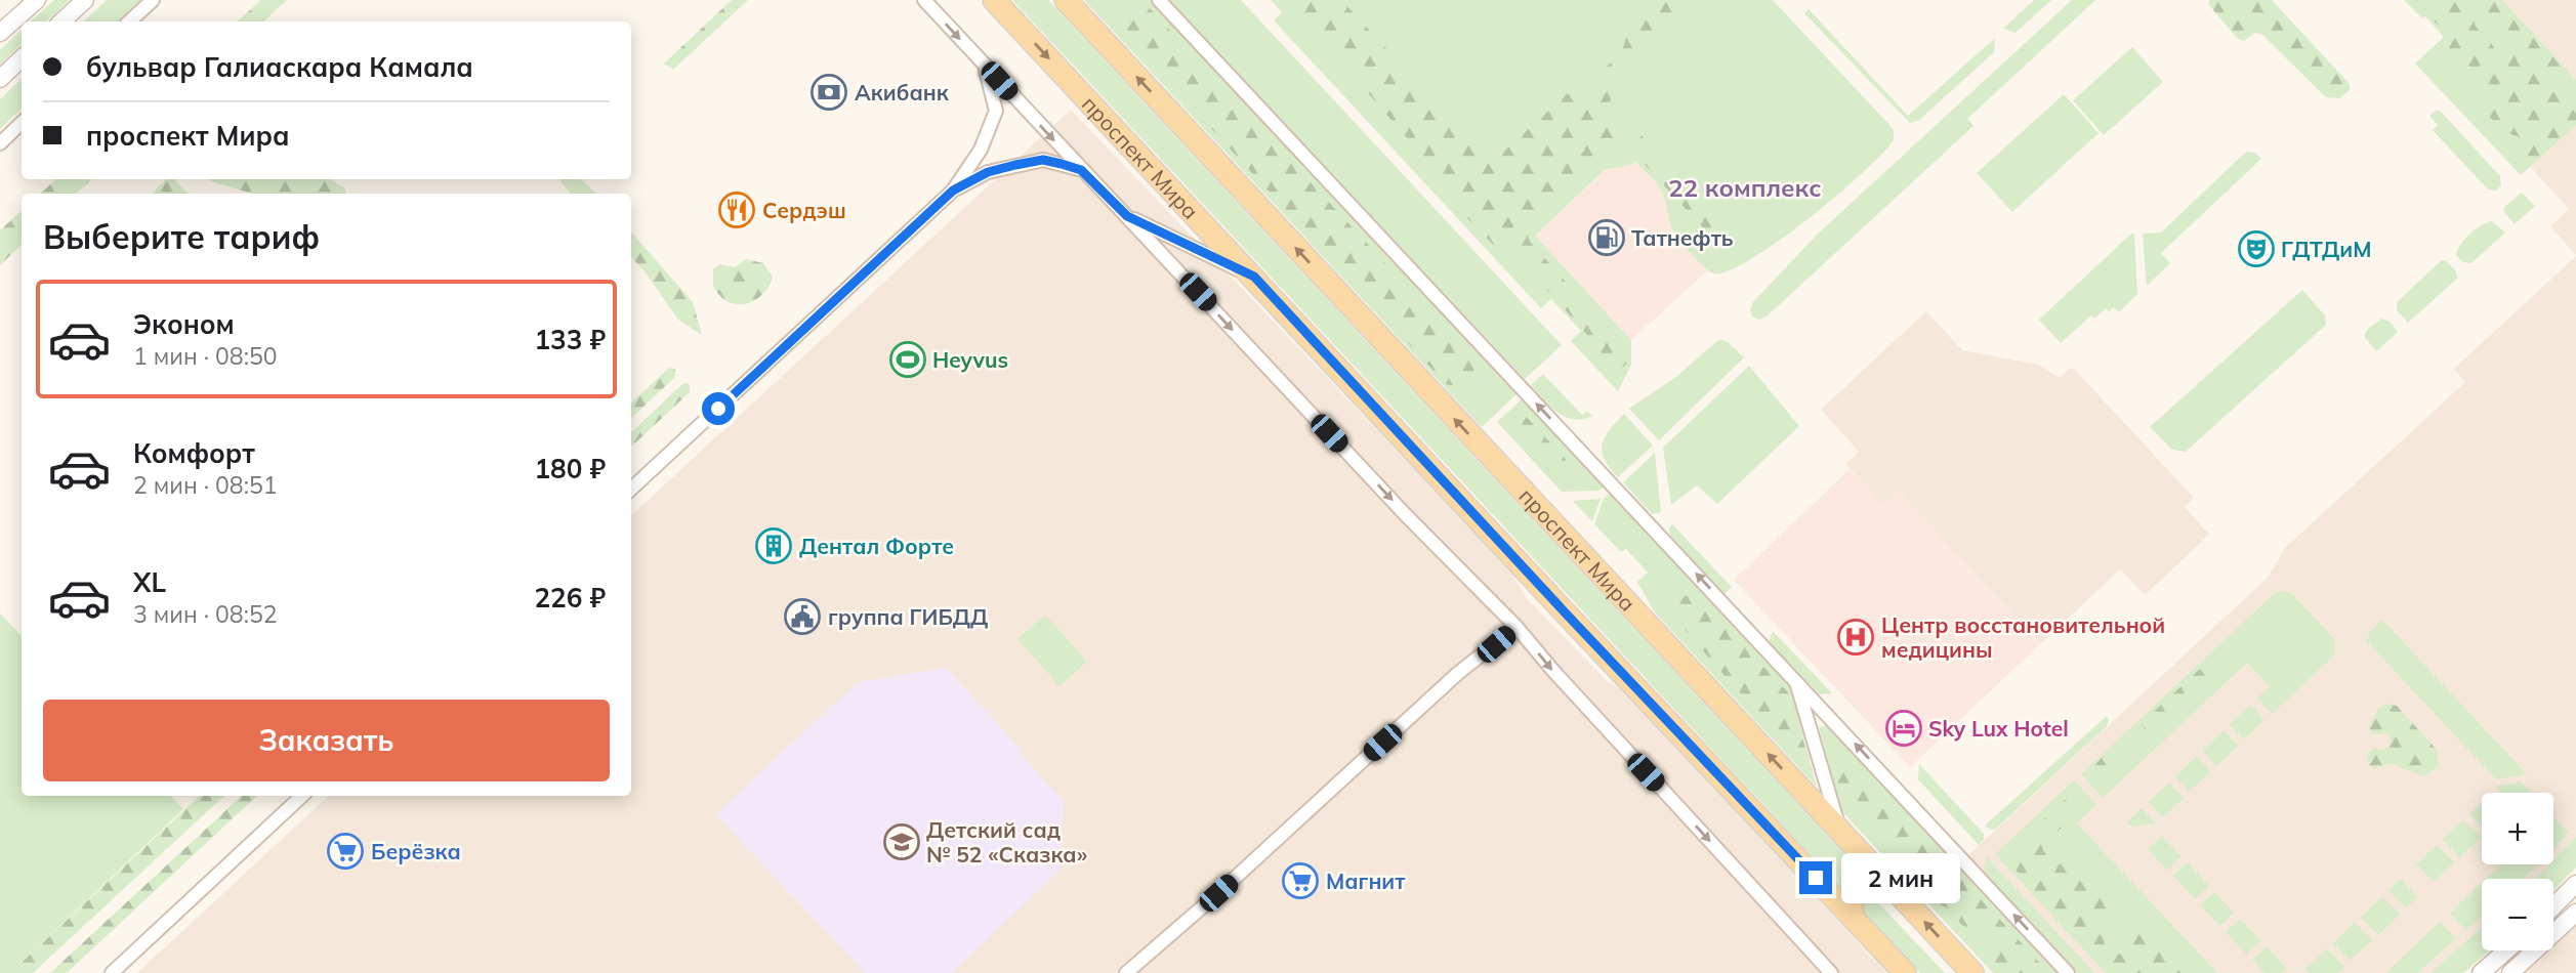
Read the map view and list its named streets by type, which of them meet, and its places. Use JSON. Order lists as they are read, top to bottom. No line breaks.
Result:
{"streets":{"main road":["проспект Мира"]},"districts":["22 комплекс"],"places":{"bank":["Акибанк"],"restaurant":["Сердэш"],"fuel station":["Татнефть"],"theatre":["ГДТДиМ"],"sports":["Heyvus"],"building":["Дентал Форте"],"public building":["группа ГИБДД"],"hospital":["Центр восстановительной медицины"],"hotel":["Sky Lux Hotel"],"school or university":["Детский сад № 52 «Сказка»"],"supermarket":["Берёзка","Магнит"]},"page":{"banner":["бульвар Галиаскара Камала","проспект Мира"],"heading":"Выберите тариф","list":[{"name":"Эконом","note":"1 мин · 08:50","value":"133 ₽"},{"name":"Комфорт","note":"2 мин · 08:51","value":"180 ₽"},{"name":"XL","note":"3 мин · 08:52","value":"226 ₽"}],"buttons":"Заказать","map_buttons":["+","−"],"bubble":"2 мин"}}
